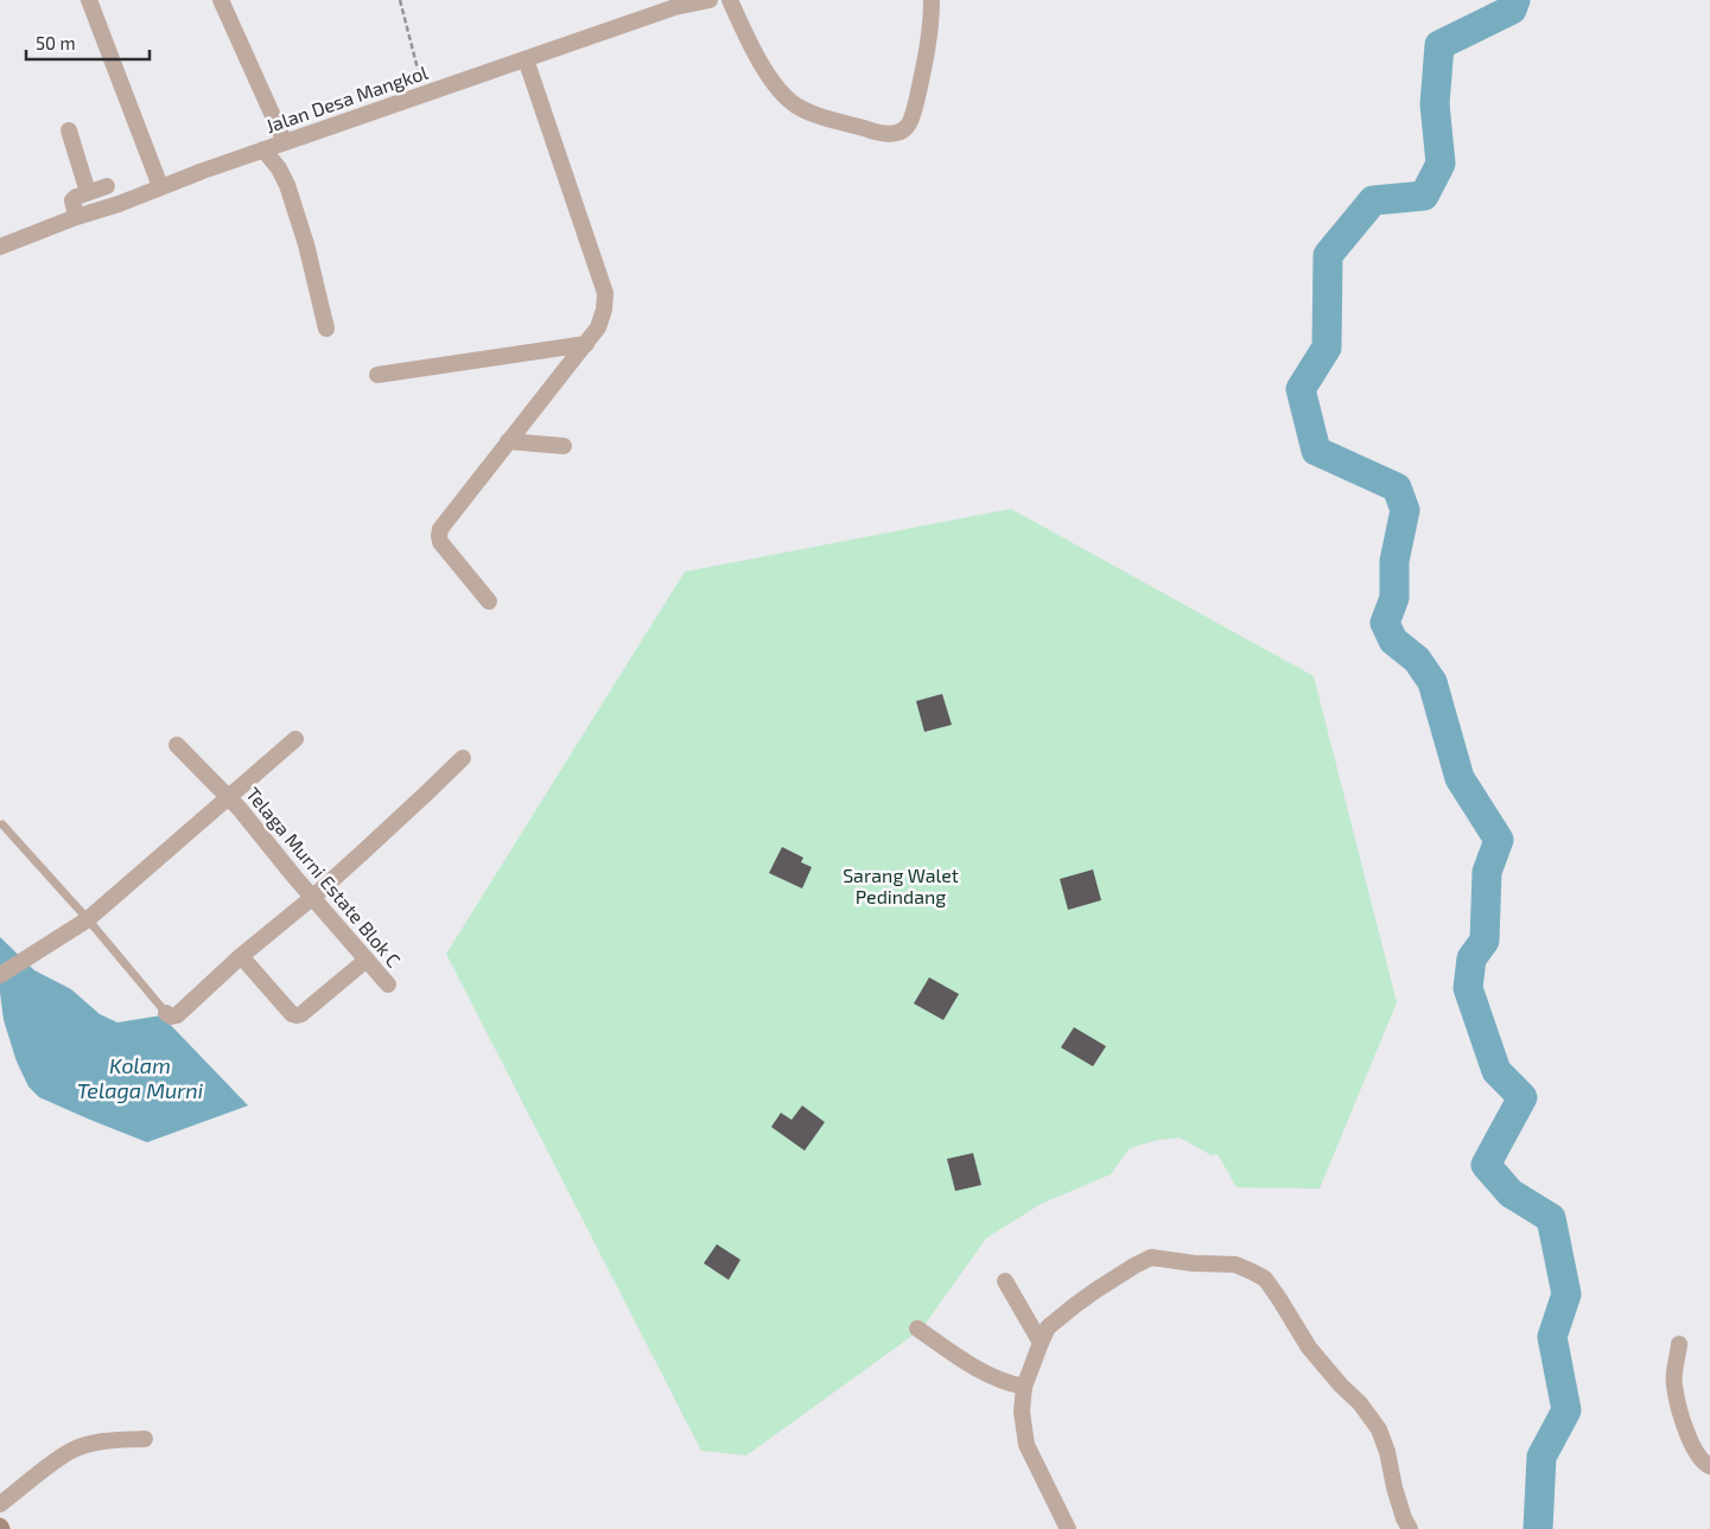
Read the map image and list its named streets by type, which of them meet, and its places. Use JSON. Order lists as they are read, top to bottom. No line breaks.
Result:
{"streets":{"street":["Jalan Desa Mangkol","Telaga Murni Estate Blok C"]},"water":["Kolam Telaga Murni"],"parks":["Sarang Walet Pedindang"],"scale_bar":"50 m"}
